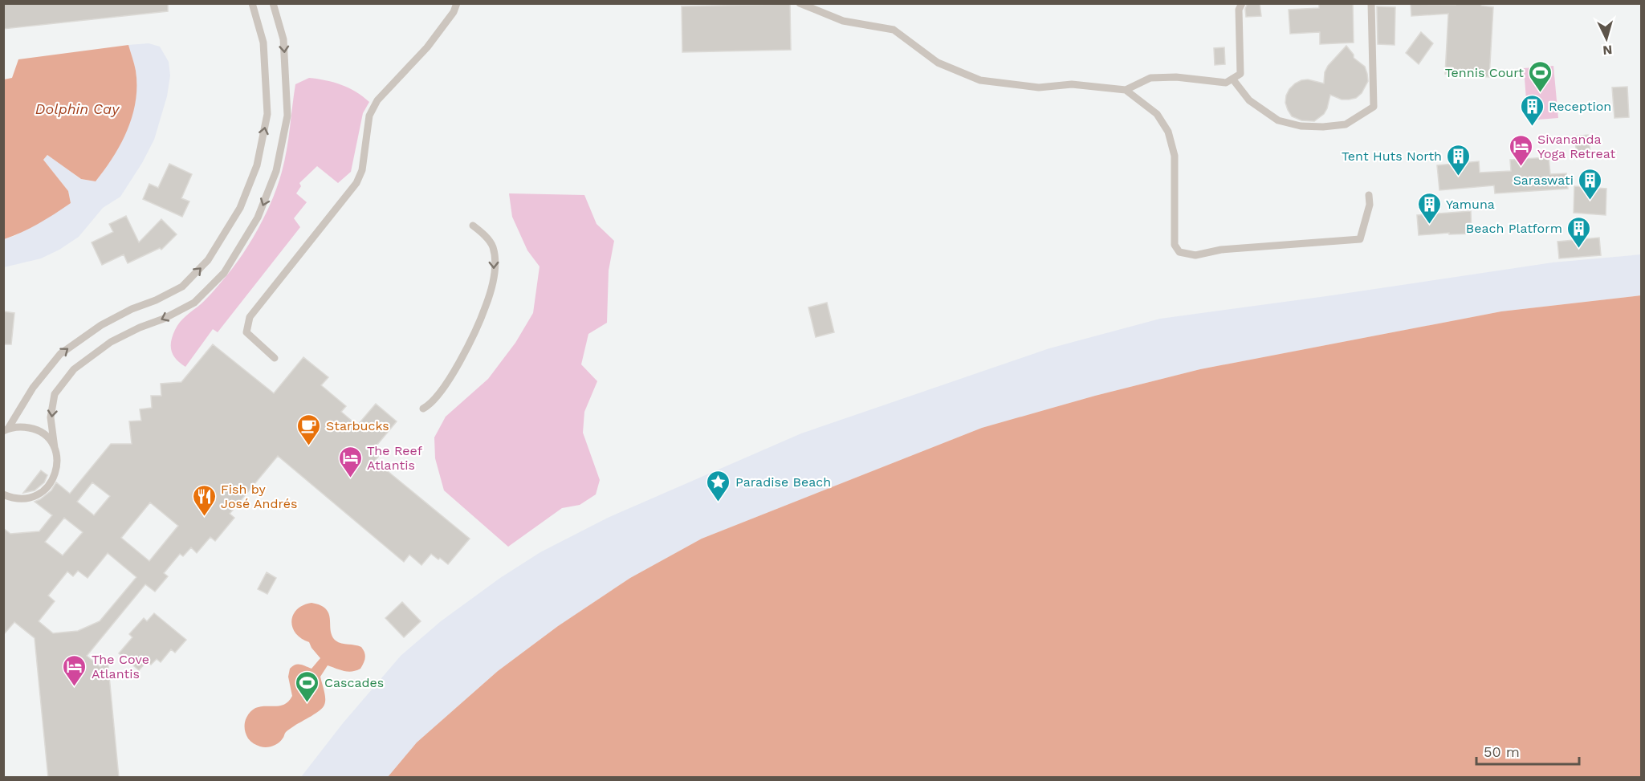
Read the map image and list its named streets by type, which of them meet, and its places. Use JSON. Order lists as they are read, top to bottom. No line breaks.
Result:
{"water":["Dolphin Cay"],"places":{"sports":["Tennis Court","Cascades"],"building":["Reception","Tent Huts North","Saraswati","Yamuna","Beach Platform"],"hotel":["Sivananda Yoga Retreat","The Reef Atlantis","The Cove Atlantis"],"cafe":["Starbucks"],"place":["Paradise Beach"],"restaurant":["Fish by José Andrés"]},"scale_bar":"50 m","north":"bottom"}
